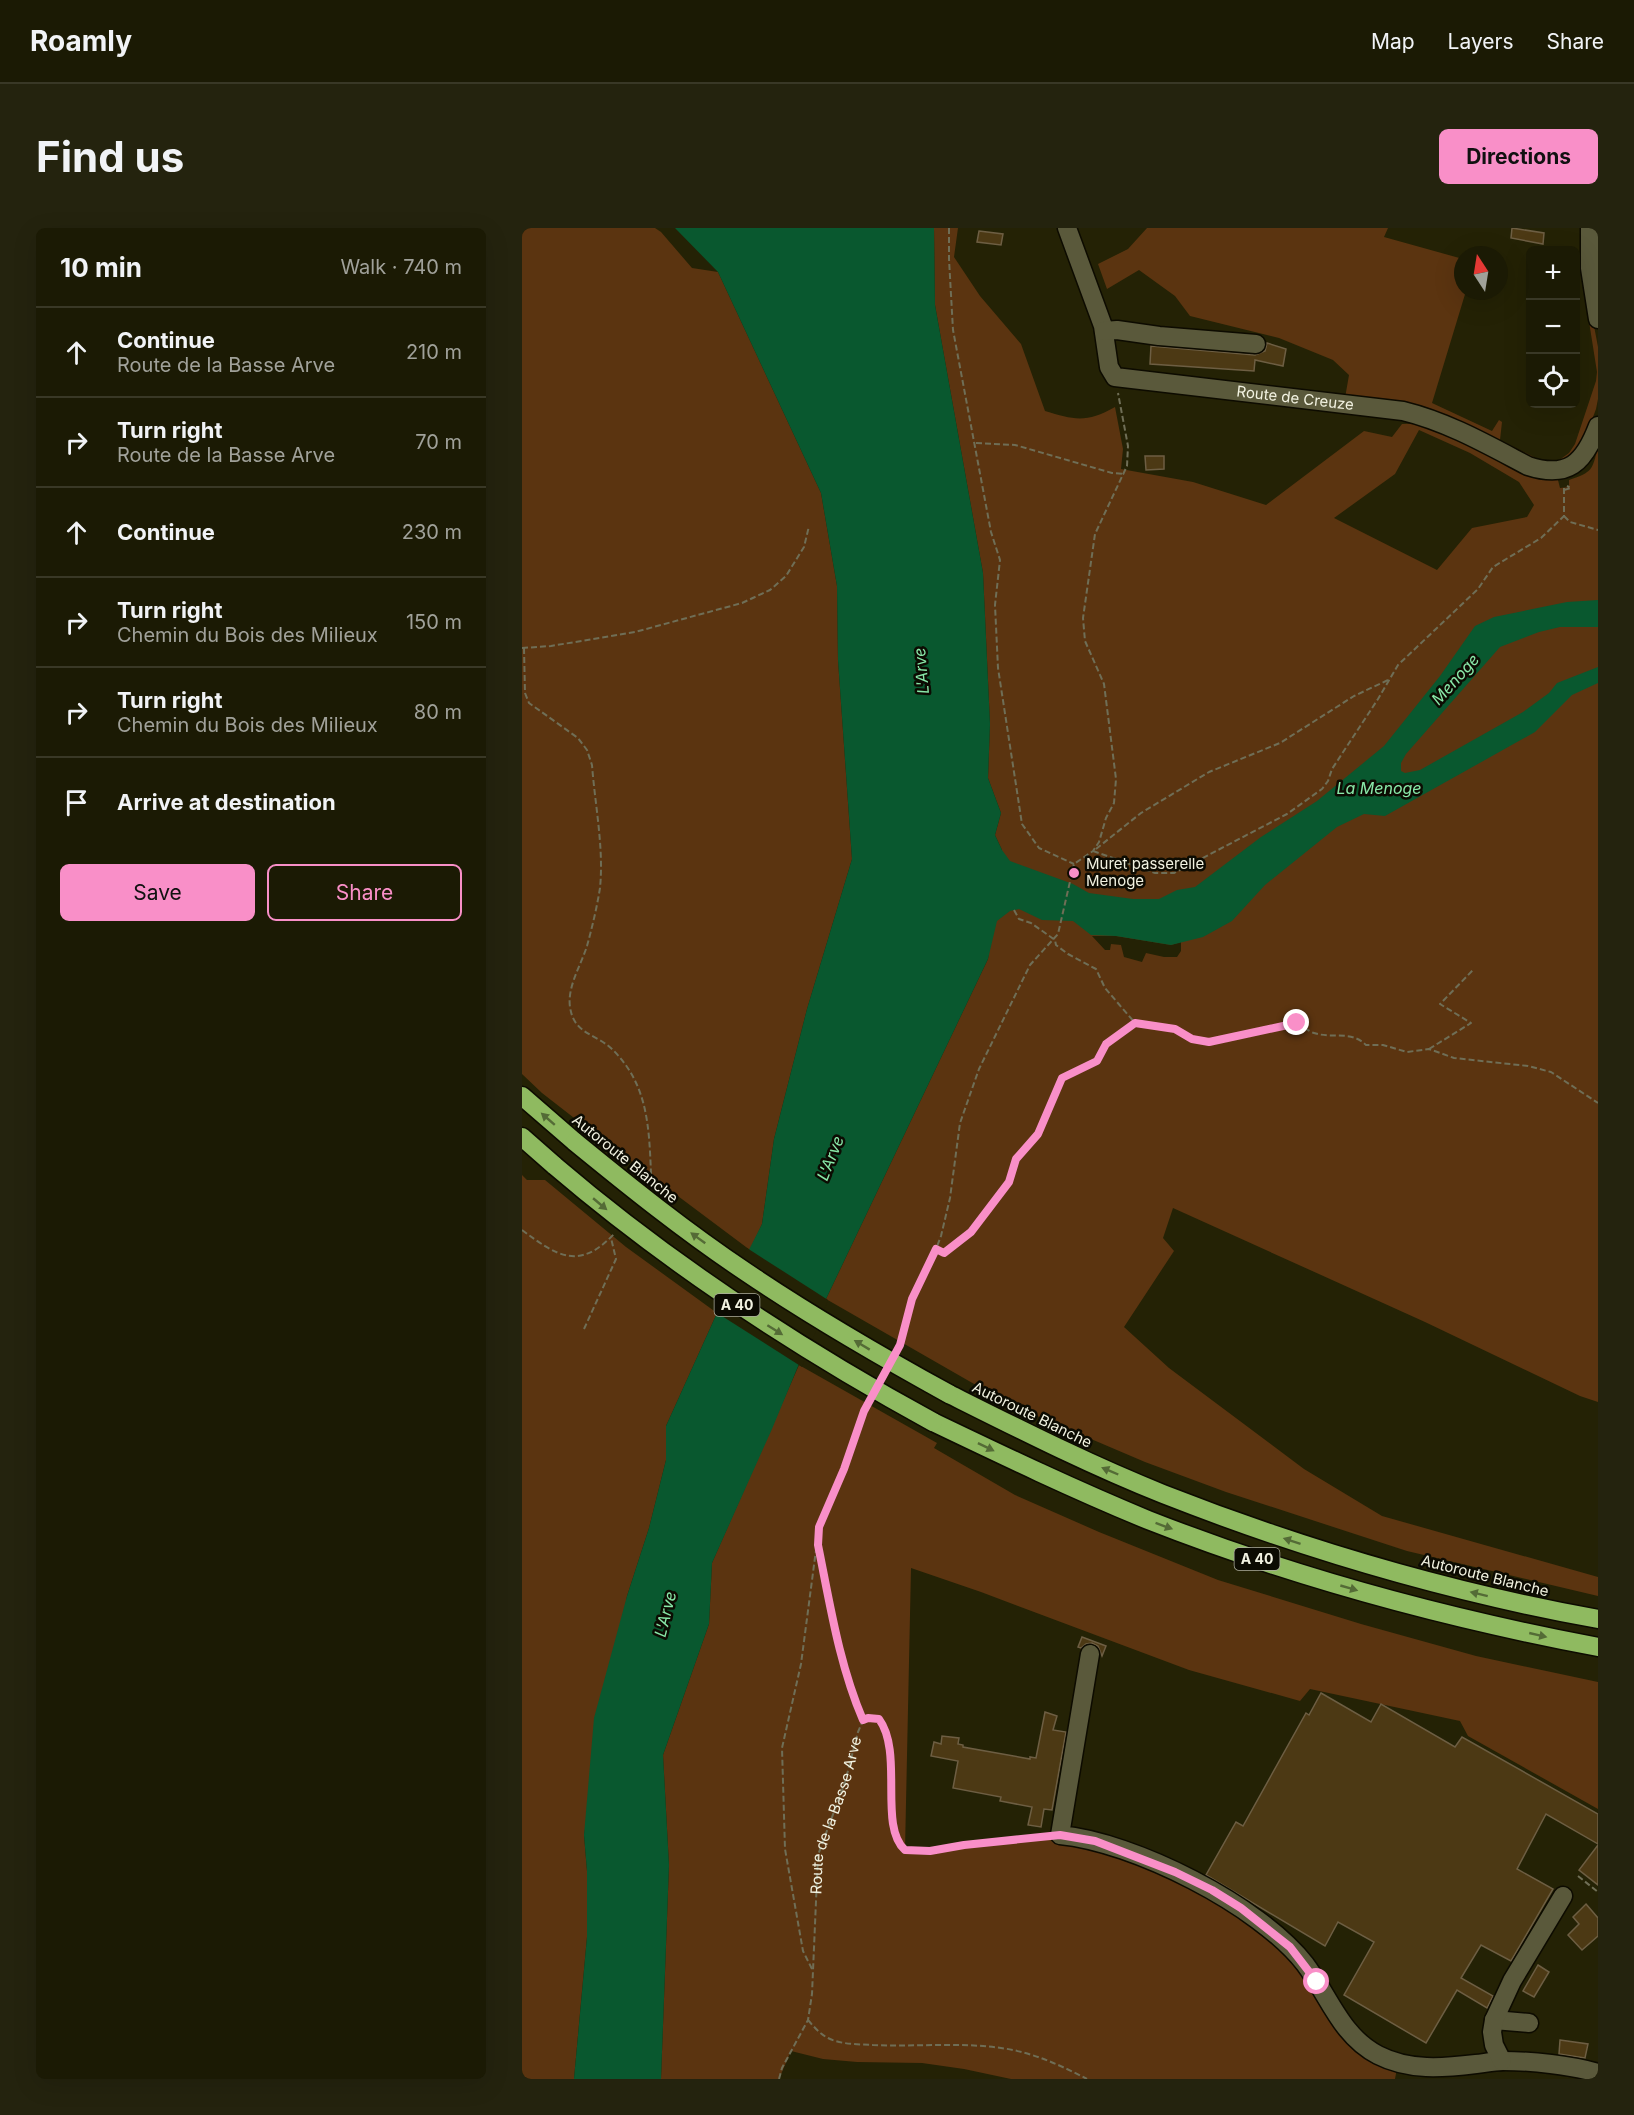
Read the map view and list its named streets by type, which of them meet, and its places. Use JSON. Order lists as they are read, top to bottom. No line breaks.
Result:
{"streets":{"highway":["Autoroute Blanche","A 40"],"street":["Route de Creuze"],"path":["Route de la Basse Arve"]},"water":["L'Arve","Menoge","La Menoge"],"places":["Muret passerelle Menoge"],"north":"top","page":{"header":"Roamly","nav":["Map","Layers","Share"],"buttons":["Directions",["Save","Share"]],"title":"Find us","heading":["10 min","Walk · 740 m"],"map_buttons":["+","−"],"list":[["Continue","Route de la Basse Arve","210 m"],["Turn right","Route de la Basse Arve","70 m"],["Continue","230 m"],["Turn right","Chemin du Bois des Milieux","150 m"],["Turn right","Chemin du Bois des Milieux","80 m"],"Arrive at destination"]}}
